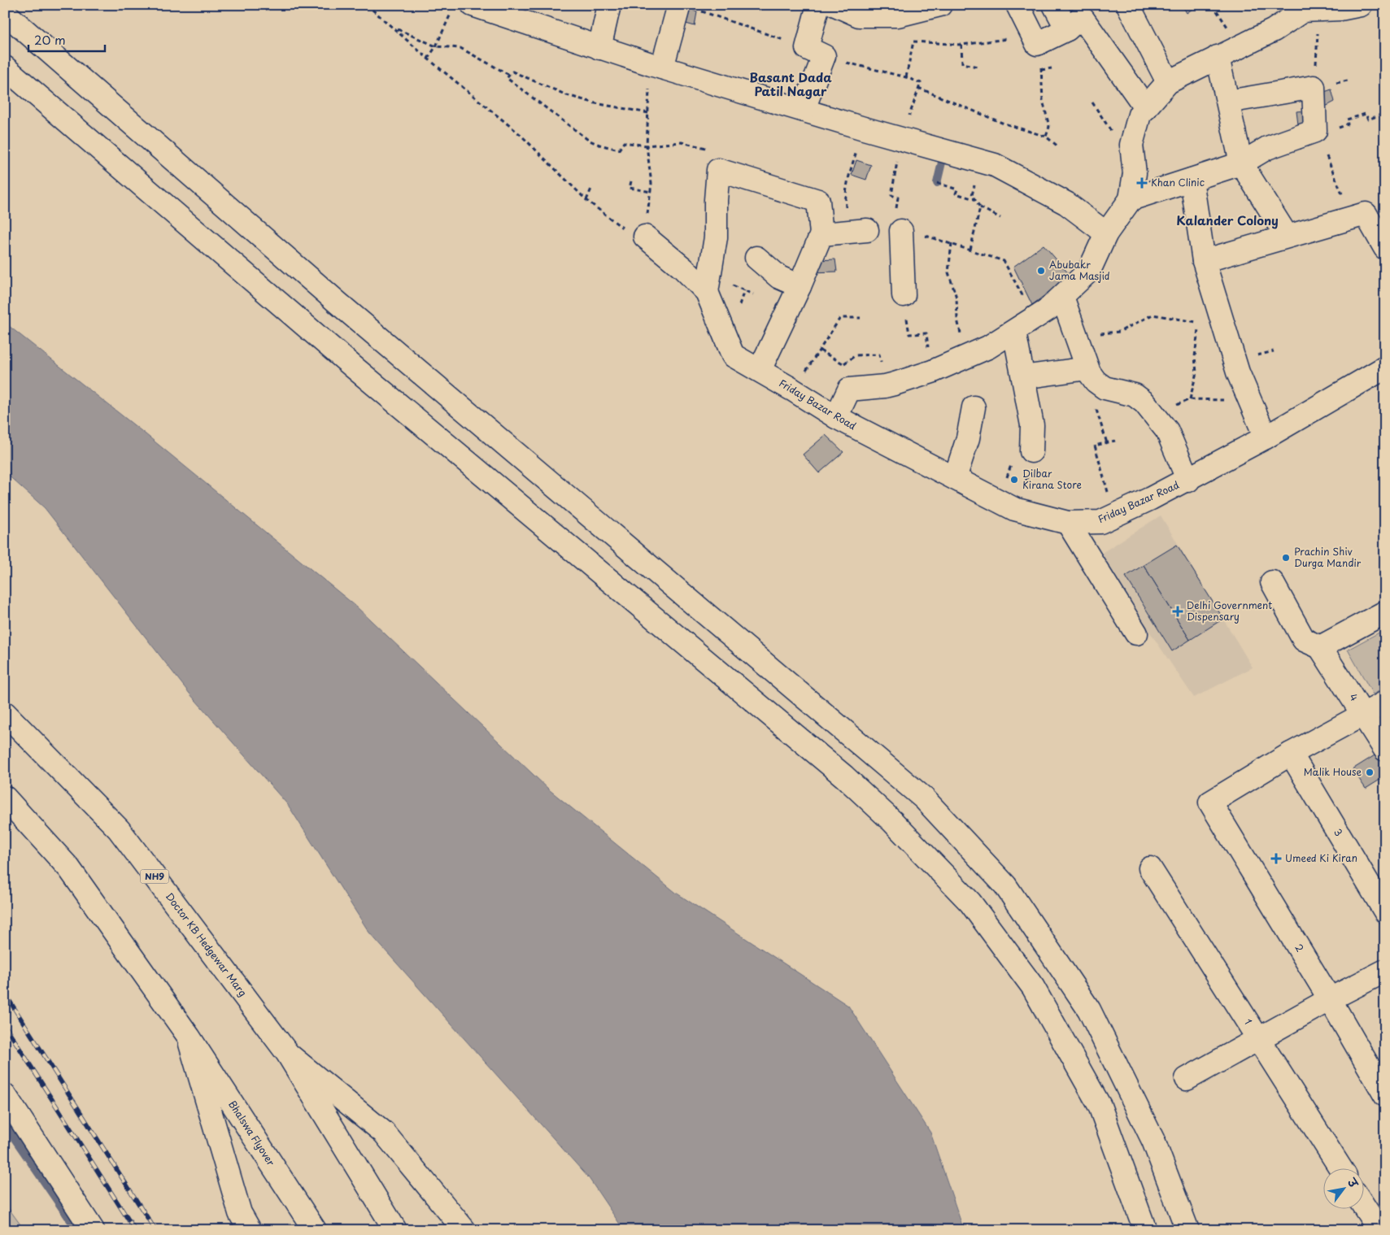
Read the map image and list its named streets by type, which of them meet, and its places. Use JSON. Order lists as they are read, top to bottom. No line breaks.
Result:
{"streets":{"main road":["Friday Bazar Road","4","3","NH9","Doctor KB Hedgewar Marg","2","1","Bhalswa Flyover"]},"crossings":[["3","2"]],"districts":["Basant Dada Patil Nagar","Kalander Colony"],"places":{"health":["Khan Clinic","Delhi Government Dispensary","Umeed Ki Kiran"],"other":["Abubakr Jama Masjid","Dilbar Kirana Store","Prachin Shiv Durga Mandir","Malik House"]},"scale_bar":"20 m","north":"top right"}
